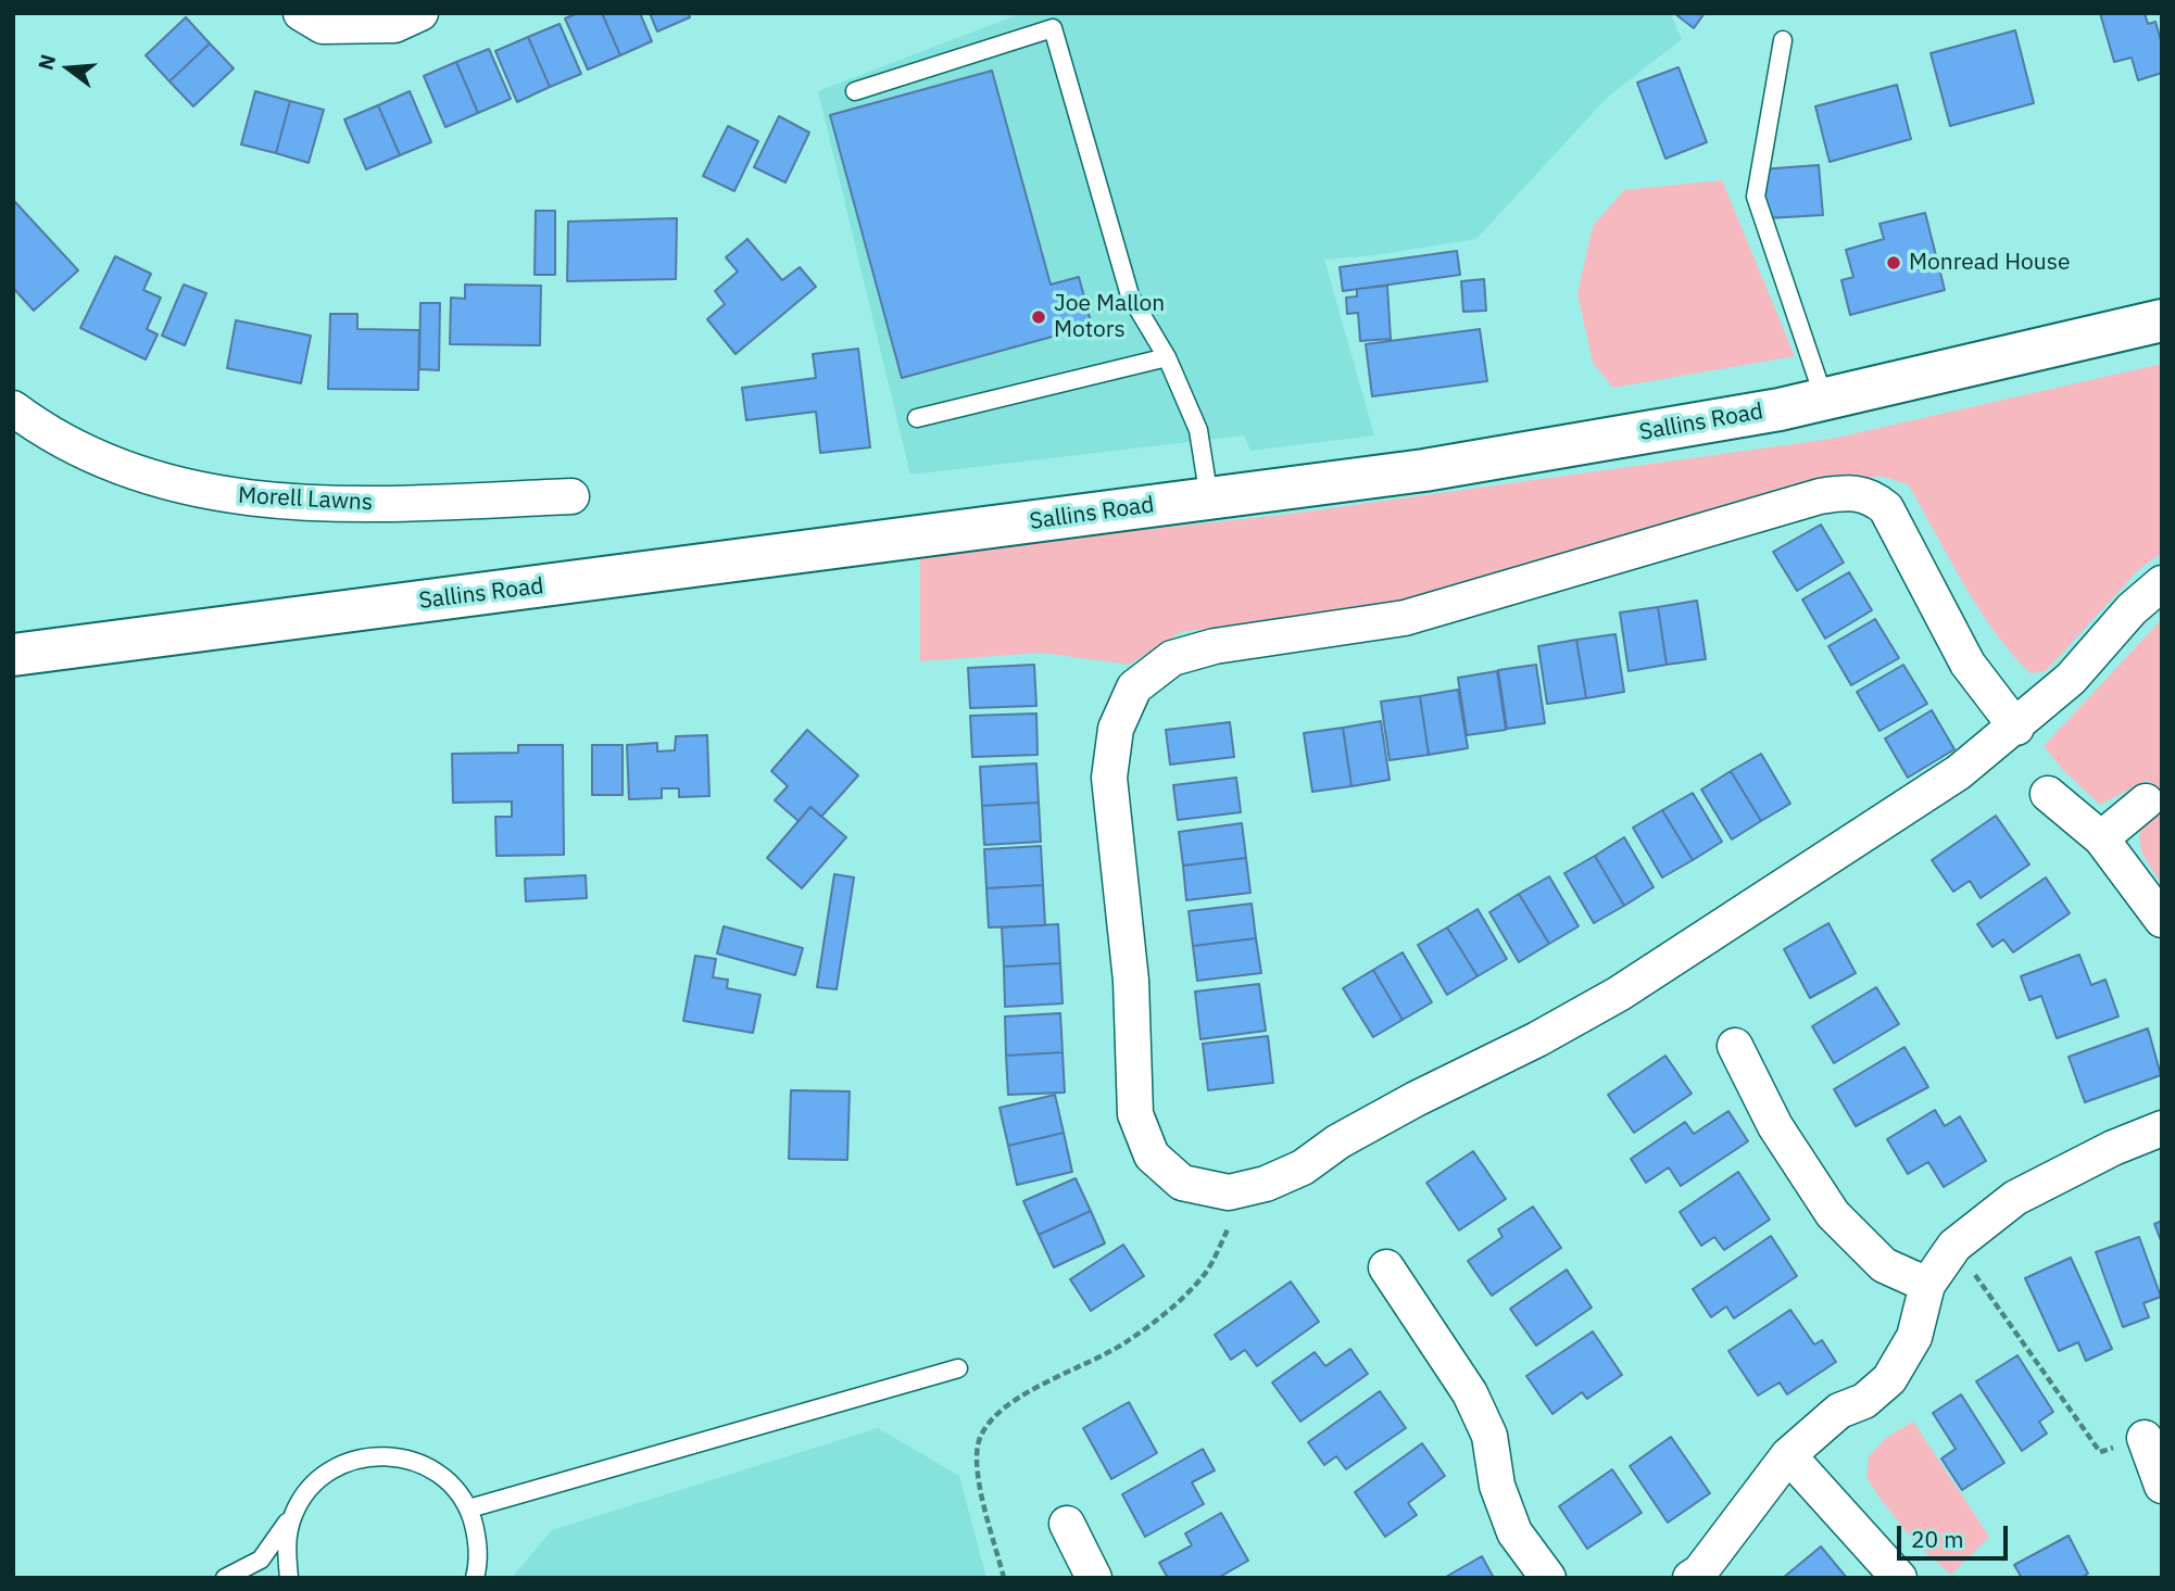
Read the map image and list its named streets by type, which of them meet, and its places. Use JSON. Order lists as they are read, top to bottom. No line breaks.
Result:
{"streets":{"main road":["Sallins Road"],"street":["Morell Lawns"]},"places":["Monread House","Joe Mallon Motors"],"scale_bar":"20 m","north":"left"}
